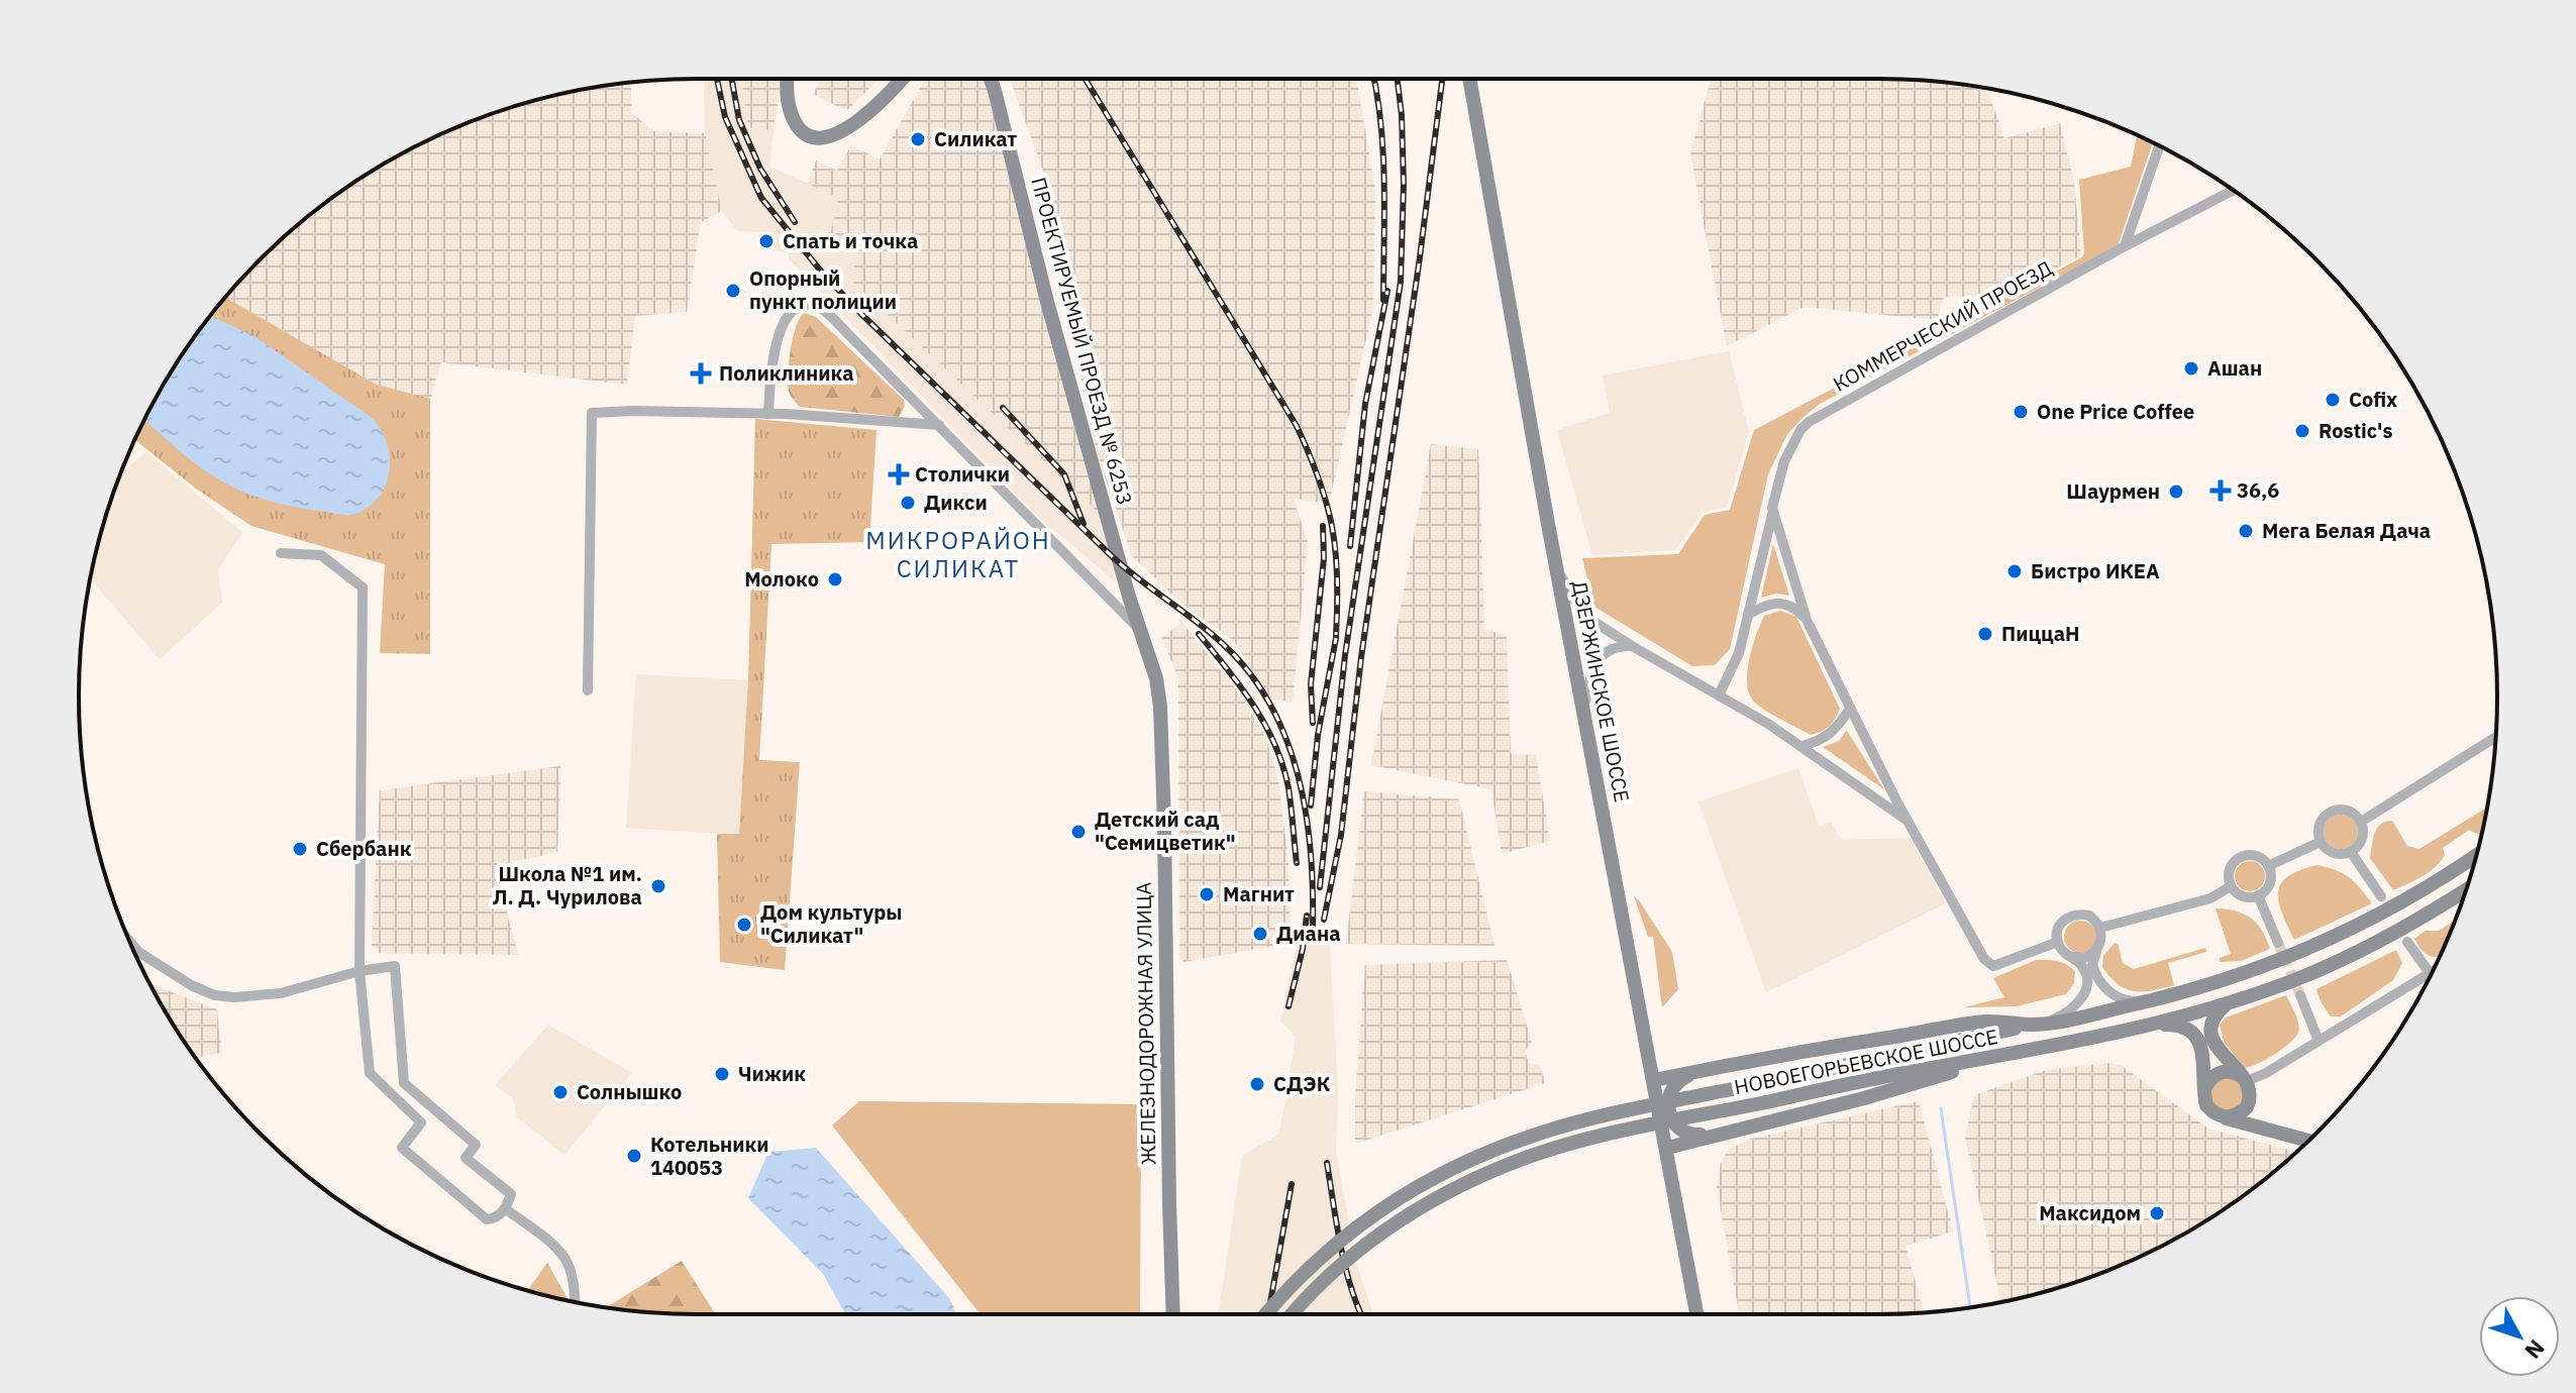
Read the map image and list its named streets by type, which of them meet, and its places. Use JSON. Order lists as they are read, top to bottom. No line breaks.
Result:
{"streets":{"main road":["ПРОЕКТИРУЕМЫЙ ПРОЕЗД № 6253","ДЗЕРЖИНСКОЕ ШОССЕ","ЖЕЛЕЗНОДОРОЖНАЯ УЛИЦА","НОВОЕГОРЬЕВСКОЕ ШОССЕ"],"street":["КОММЕРЧЕСКИЙ ПРОЕЗД"]},"crossings":[["ПРОЕКТИРУЕМЫЙ ПРОЕЗД № 6253","ЖЕЛЕЗНОДОРОЖНАЯ УЛИЦА"]],"districts":["МИКРОРАЙОН СИЛИКАТ"],"places":{"other":["Силикат","Спать и точка","Опорный пункт полиции","Ашан","Cofix","One Price Coffee","Rostic's","Шаурмен","Дикси","Мега Белая Дача","Бистро ИКЕА","Молоко","ПиццаН","Детский сад \"Семицветик\"","Сбербанк","Школа №1 им. Л. Д. Чурилова","Магнит","Дом культуры \"Силикат\"","Диана","Чижик","СДЭК","Солнышко","Котельники 140053","Максидом"],"health":["Поликлиника","Столички","36,6"]},"north":"bottom right"}
